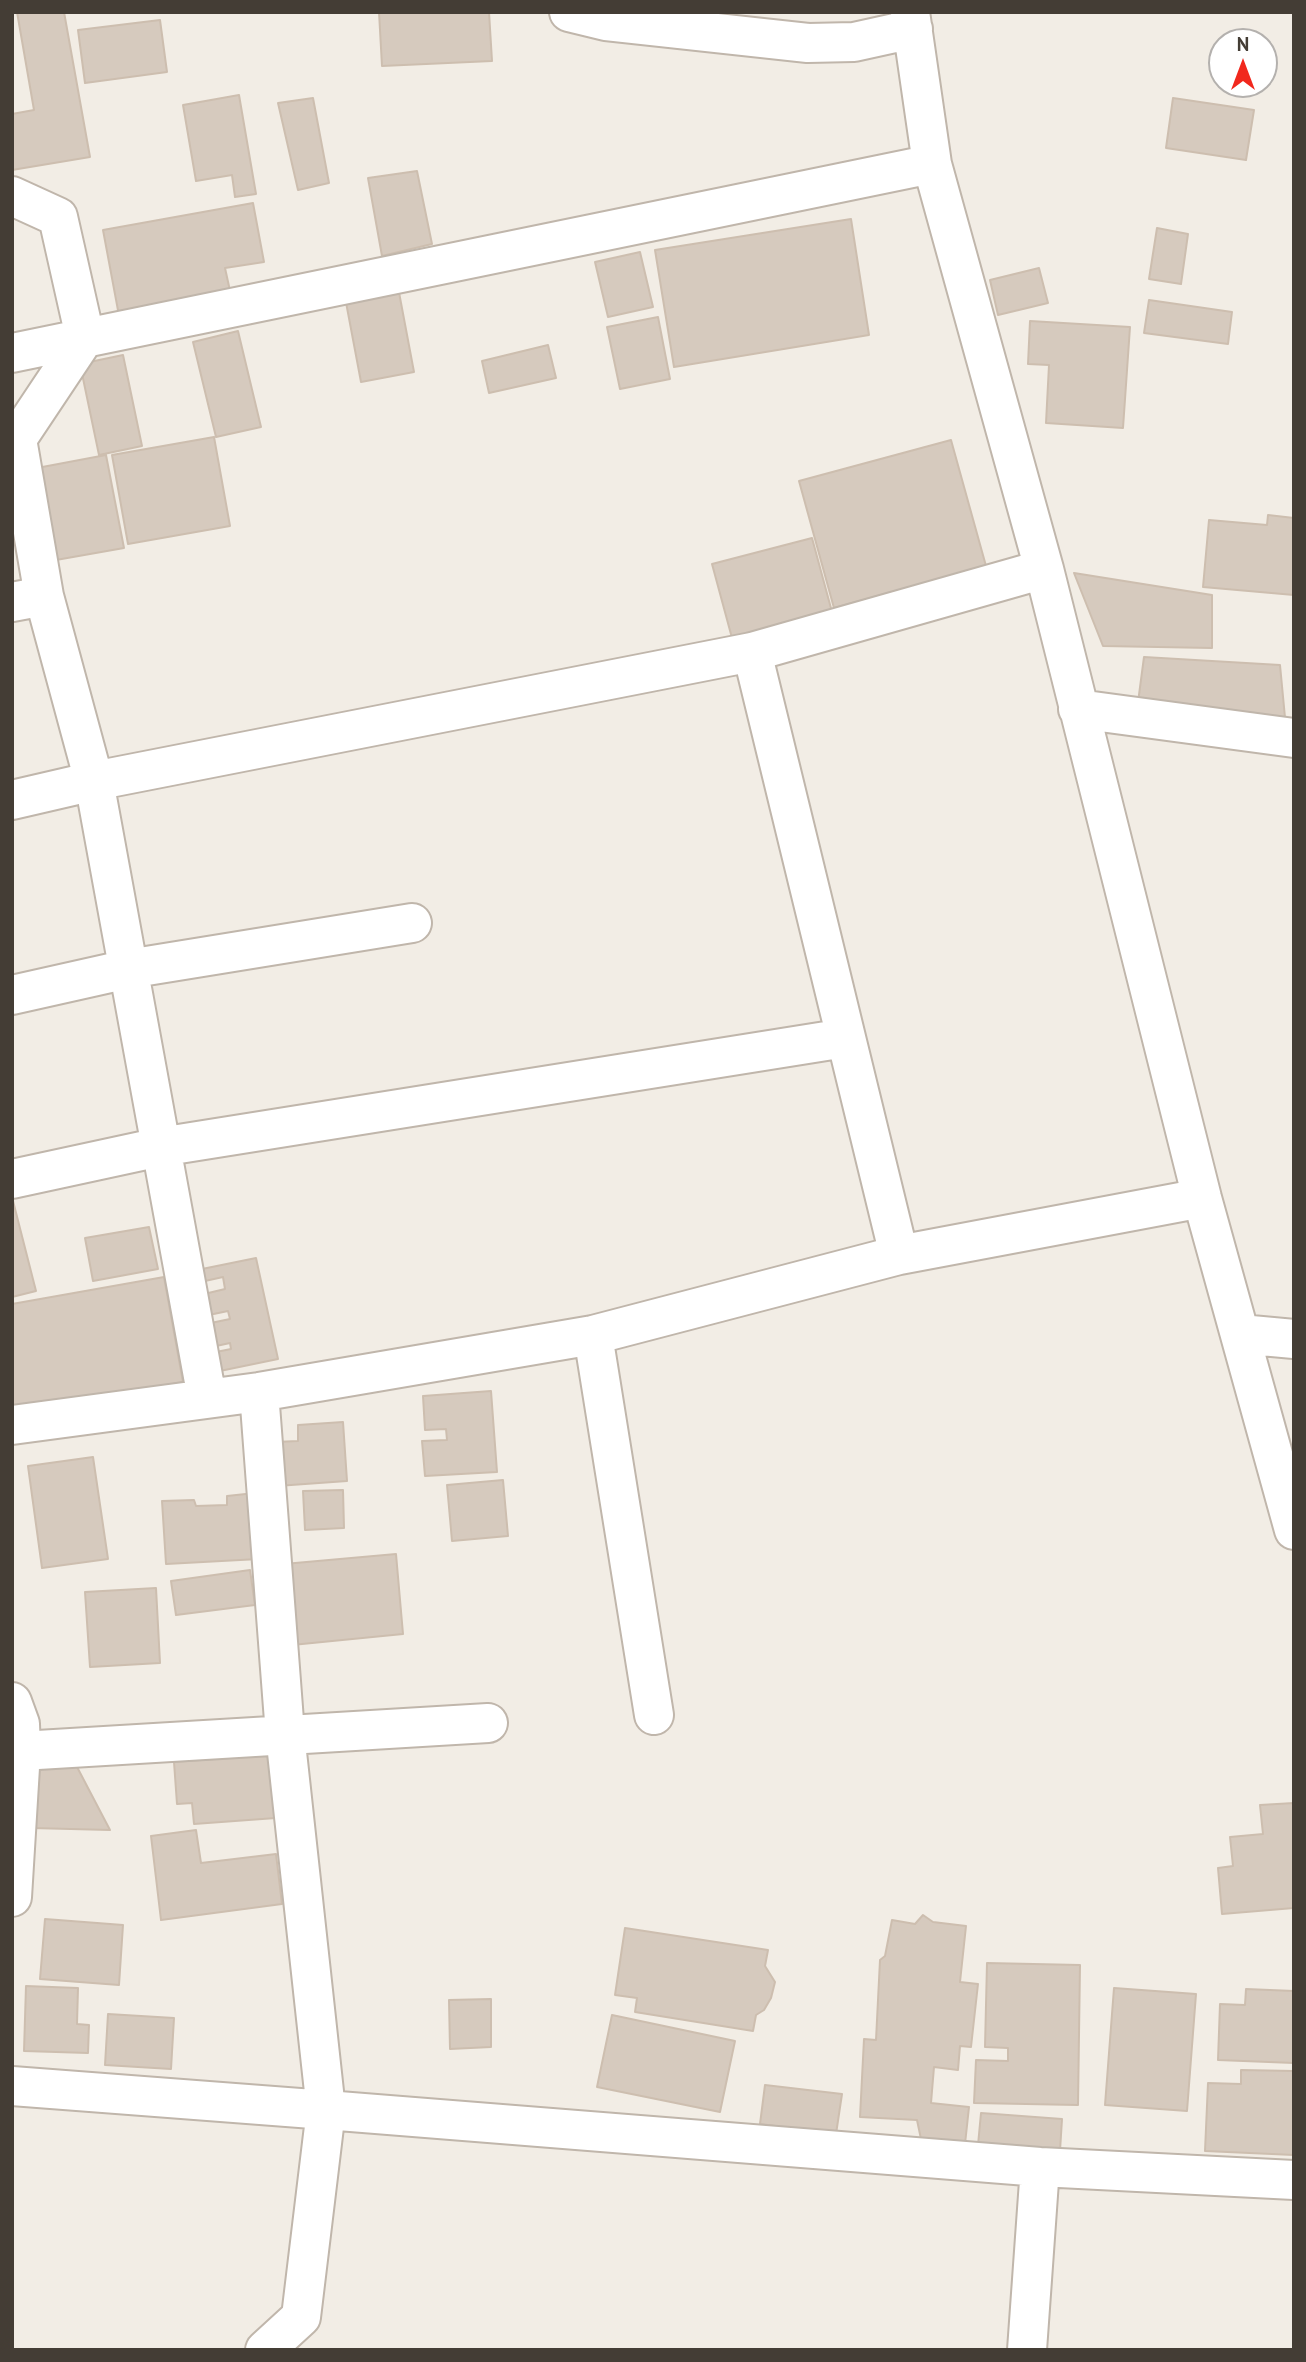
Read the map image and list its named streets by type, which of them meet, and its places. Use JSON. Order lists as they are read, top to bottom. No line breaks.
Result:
{"north":"top"}
